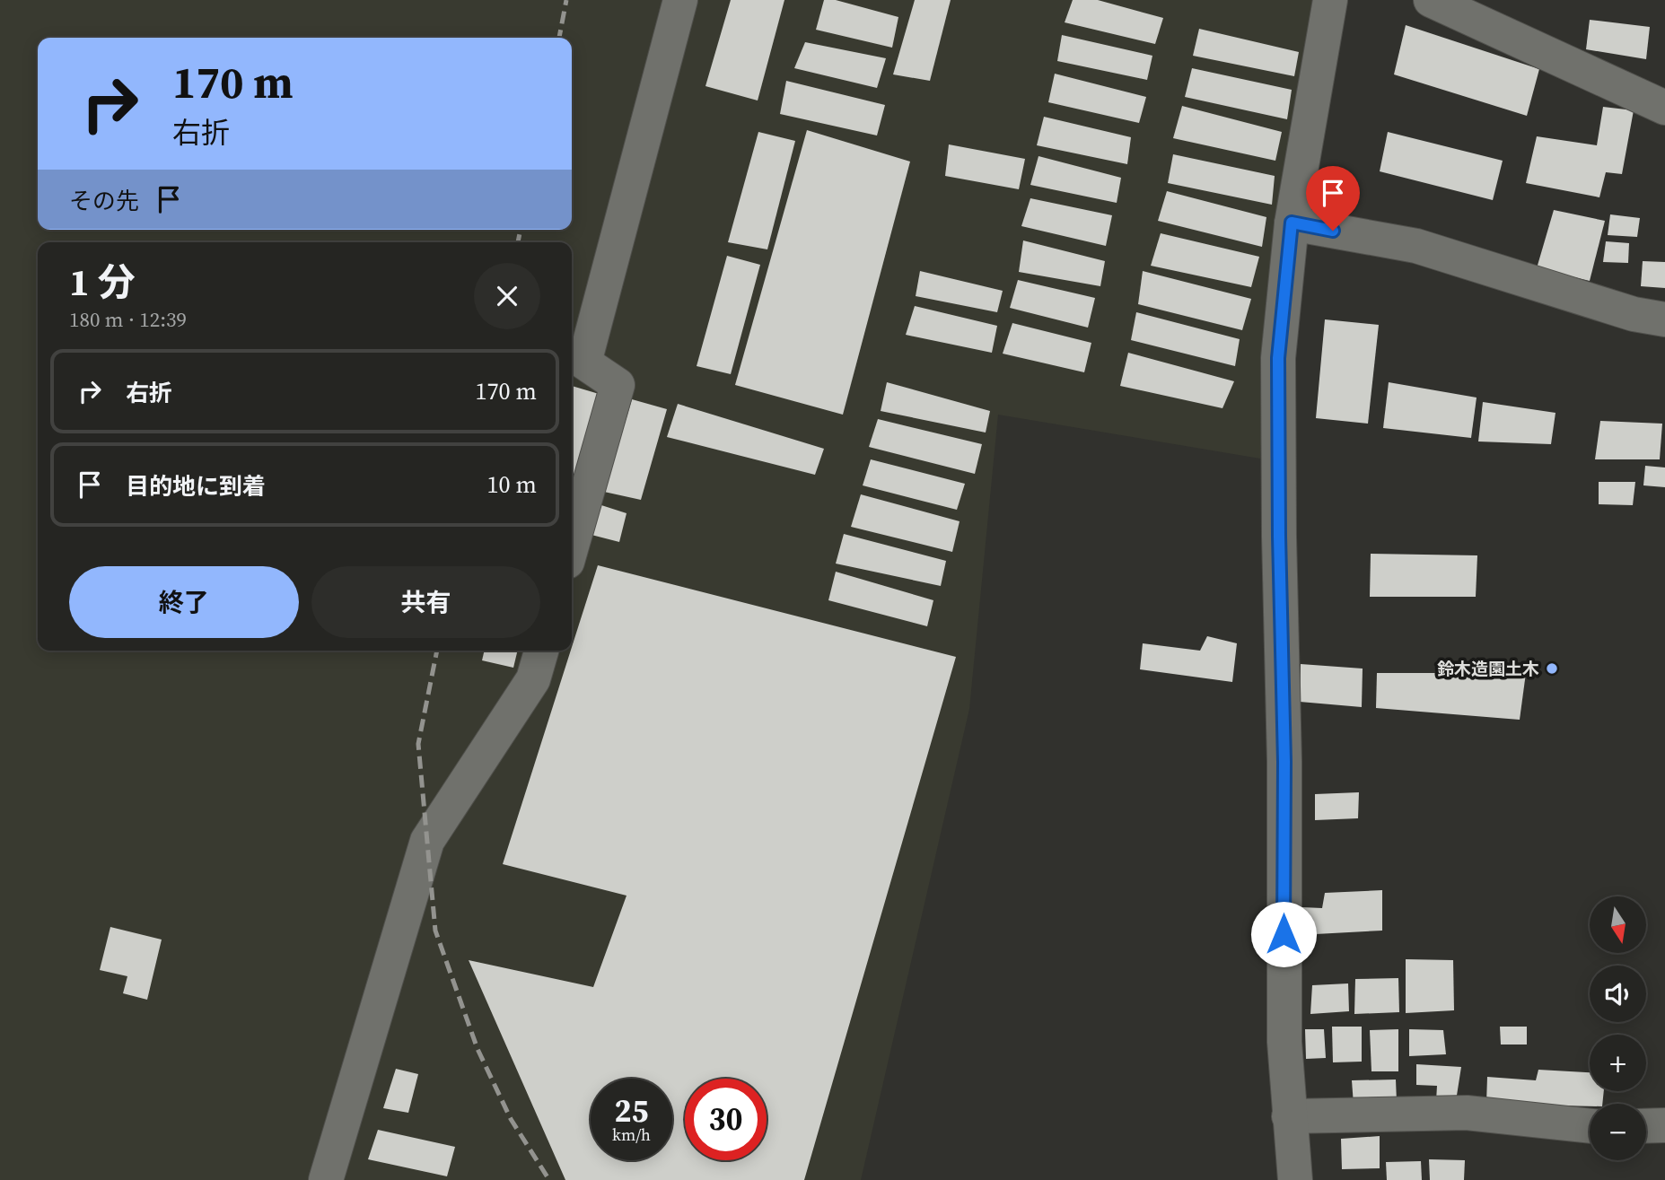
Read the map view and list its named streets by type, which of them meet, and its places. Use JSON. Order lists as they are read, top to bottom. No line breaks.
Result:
{"places":["鈴木造園土木"],"north":"bottom","page":{"turn":["170 m","右折"],"then":"その先","heading":["1 分","180 m · 12:39"],"list":[{"name":"右折","value":"170 m"},{"name":"目的地に到着","value":"10 m"}],"buttons":["終了","共有"],"map_buttons":["+","−"],"speed":"25 km/h","limit":"30"}}
